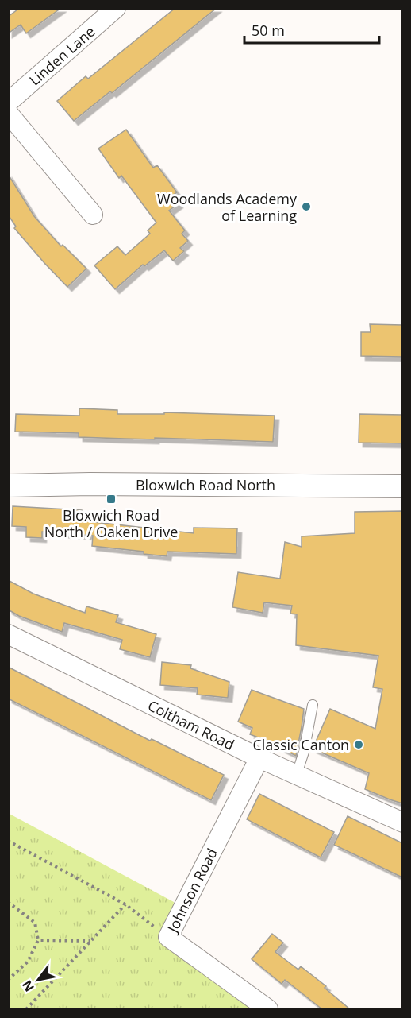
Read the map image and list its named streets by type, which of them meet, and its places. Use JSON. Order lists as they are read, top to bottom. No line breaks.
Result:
{"streets":{"street":["Linden Lane","Bloxwich Road North","Coltham Road","Johnson Road"]},"crossings":[["Coltham Road","Johnson Road"]],"places":{"other":["Woodlands Academy of Learning","Classic Canton"],"transit":["Bloxwich Road North / Oaken Drive"]},"scale_bar":"50 m","north":"bottom left"}
